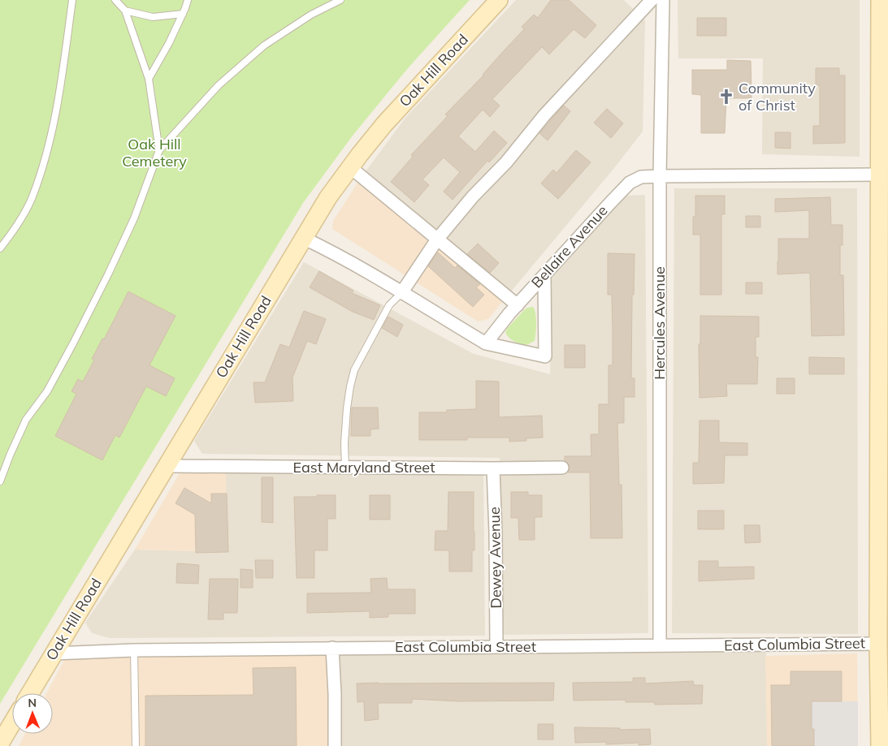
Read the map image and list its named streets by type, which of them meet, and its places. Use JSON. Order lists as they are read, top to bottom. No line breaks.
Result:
{"streets":{"main road":["Oak Hill Road"],"street":["Bellaire Avenue","Hercules Avenue","East Maryland Street","Dewey Avenue","East Columbia Street"]},"crossings":[["Oak Hill Road","East Maryland Street"],["Oak Hill Road","East Columbia Street"],["Bellaire Avenue","Hercules Avenue"],["Hercules Avenue","East Columbia Street"],["East Maryland Street","Dewey Avenue"],["Dewey Avenue","East Columbia Street"]],"parks":["Oak Hill Cemetery"],"places":{"church":["Community of Christ"]},"north":"top"}
